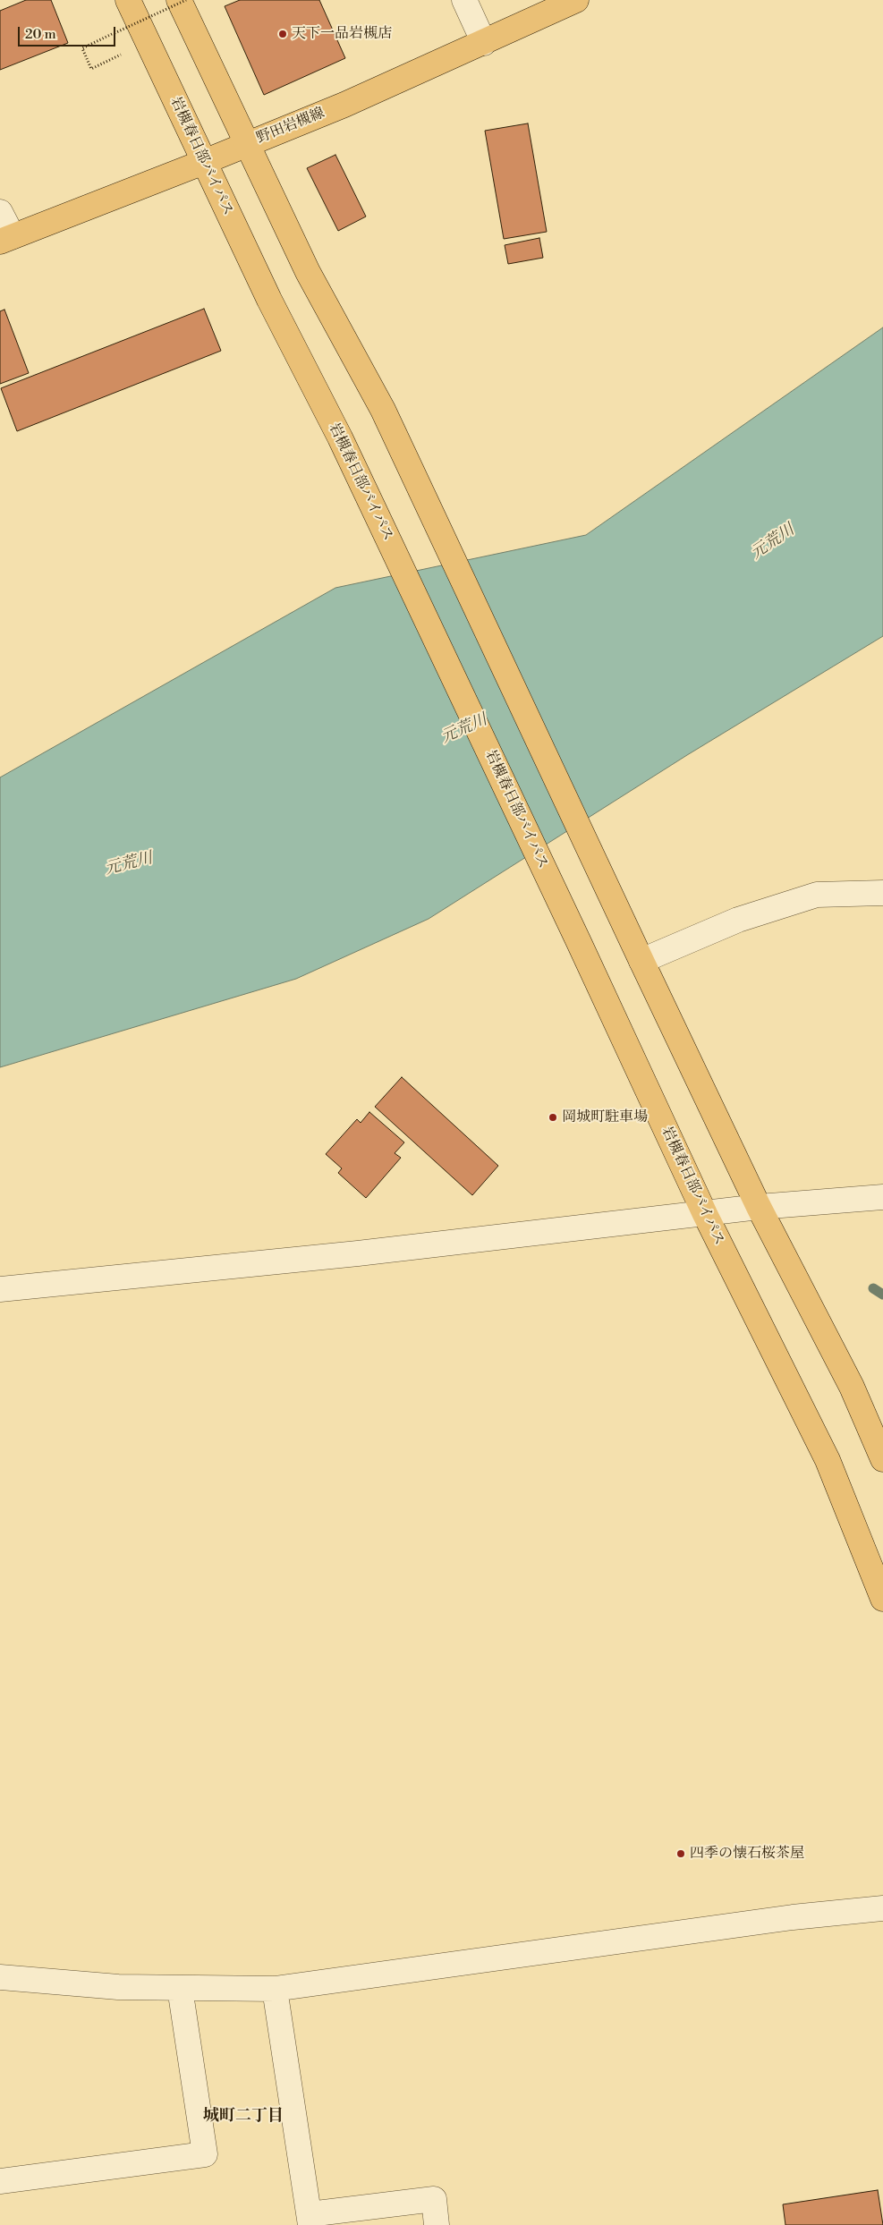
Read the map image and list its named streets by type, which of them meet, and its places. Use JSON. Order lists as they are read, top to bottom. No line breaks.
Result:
{"streets":{"main road":["野田岩槻線","岩槻春日部バイパス"]},"crossings":[["野田岩槻線","岩槻春日部バイパス"]],"districts":["城町二丁目"],"water":["元荒川"],"places":["天下一品岩槻店","岡城町駐車場","四季の懐石桜茶屋"],"scale_bar":"20 m"}
